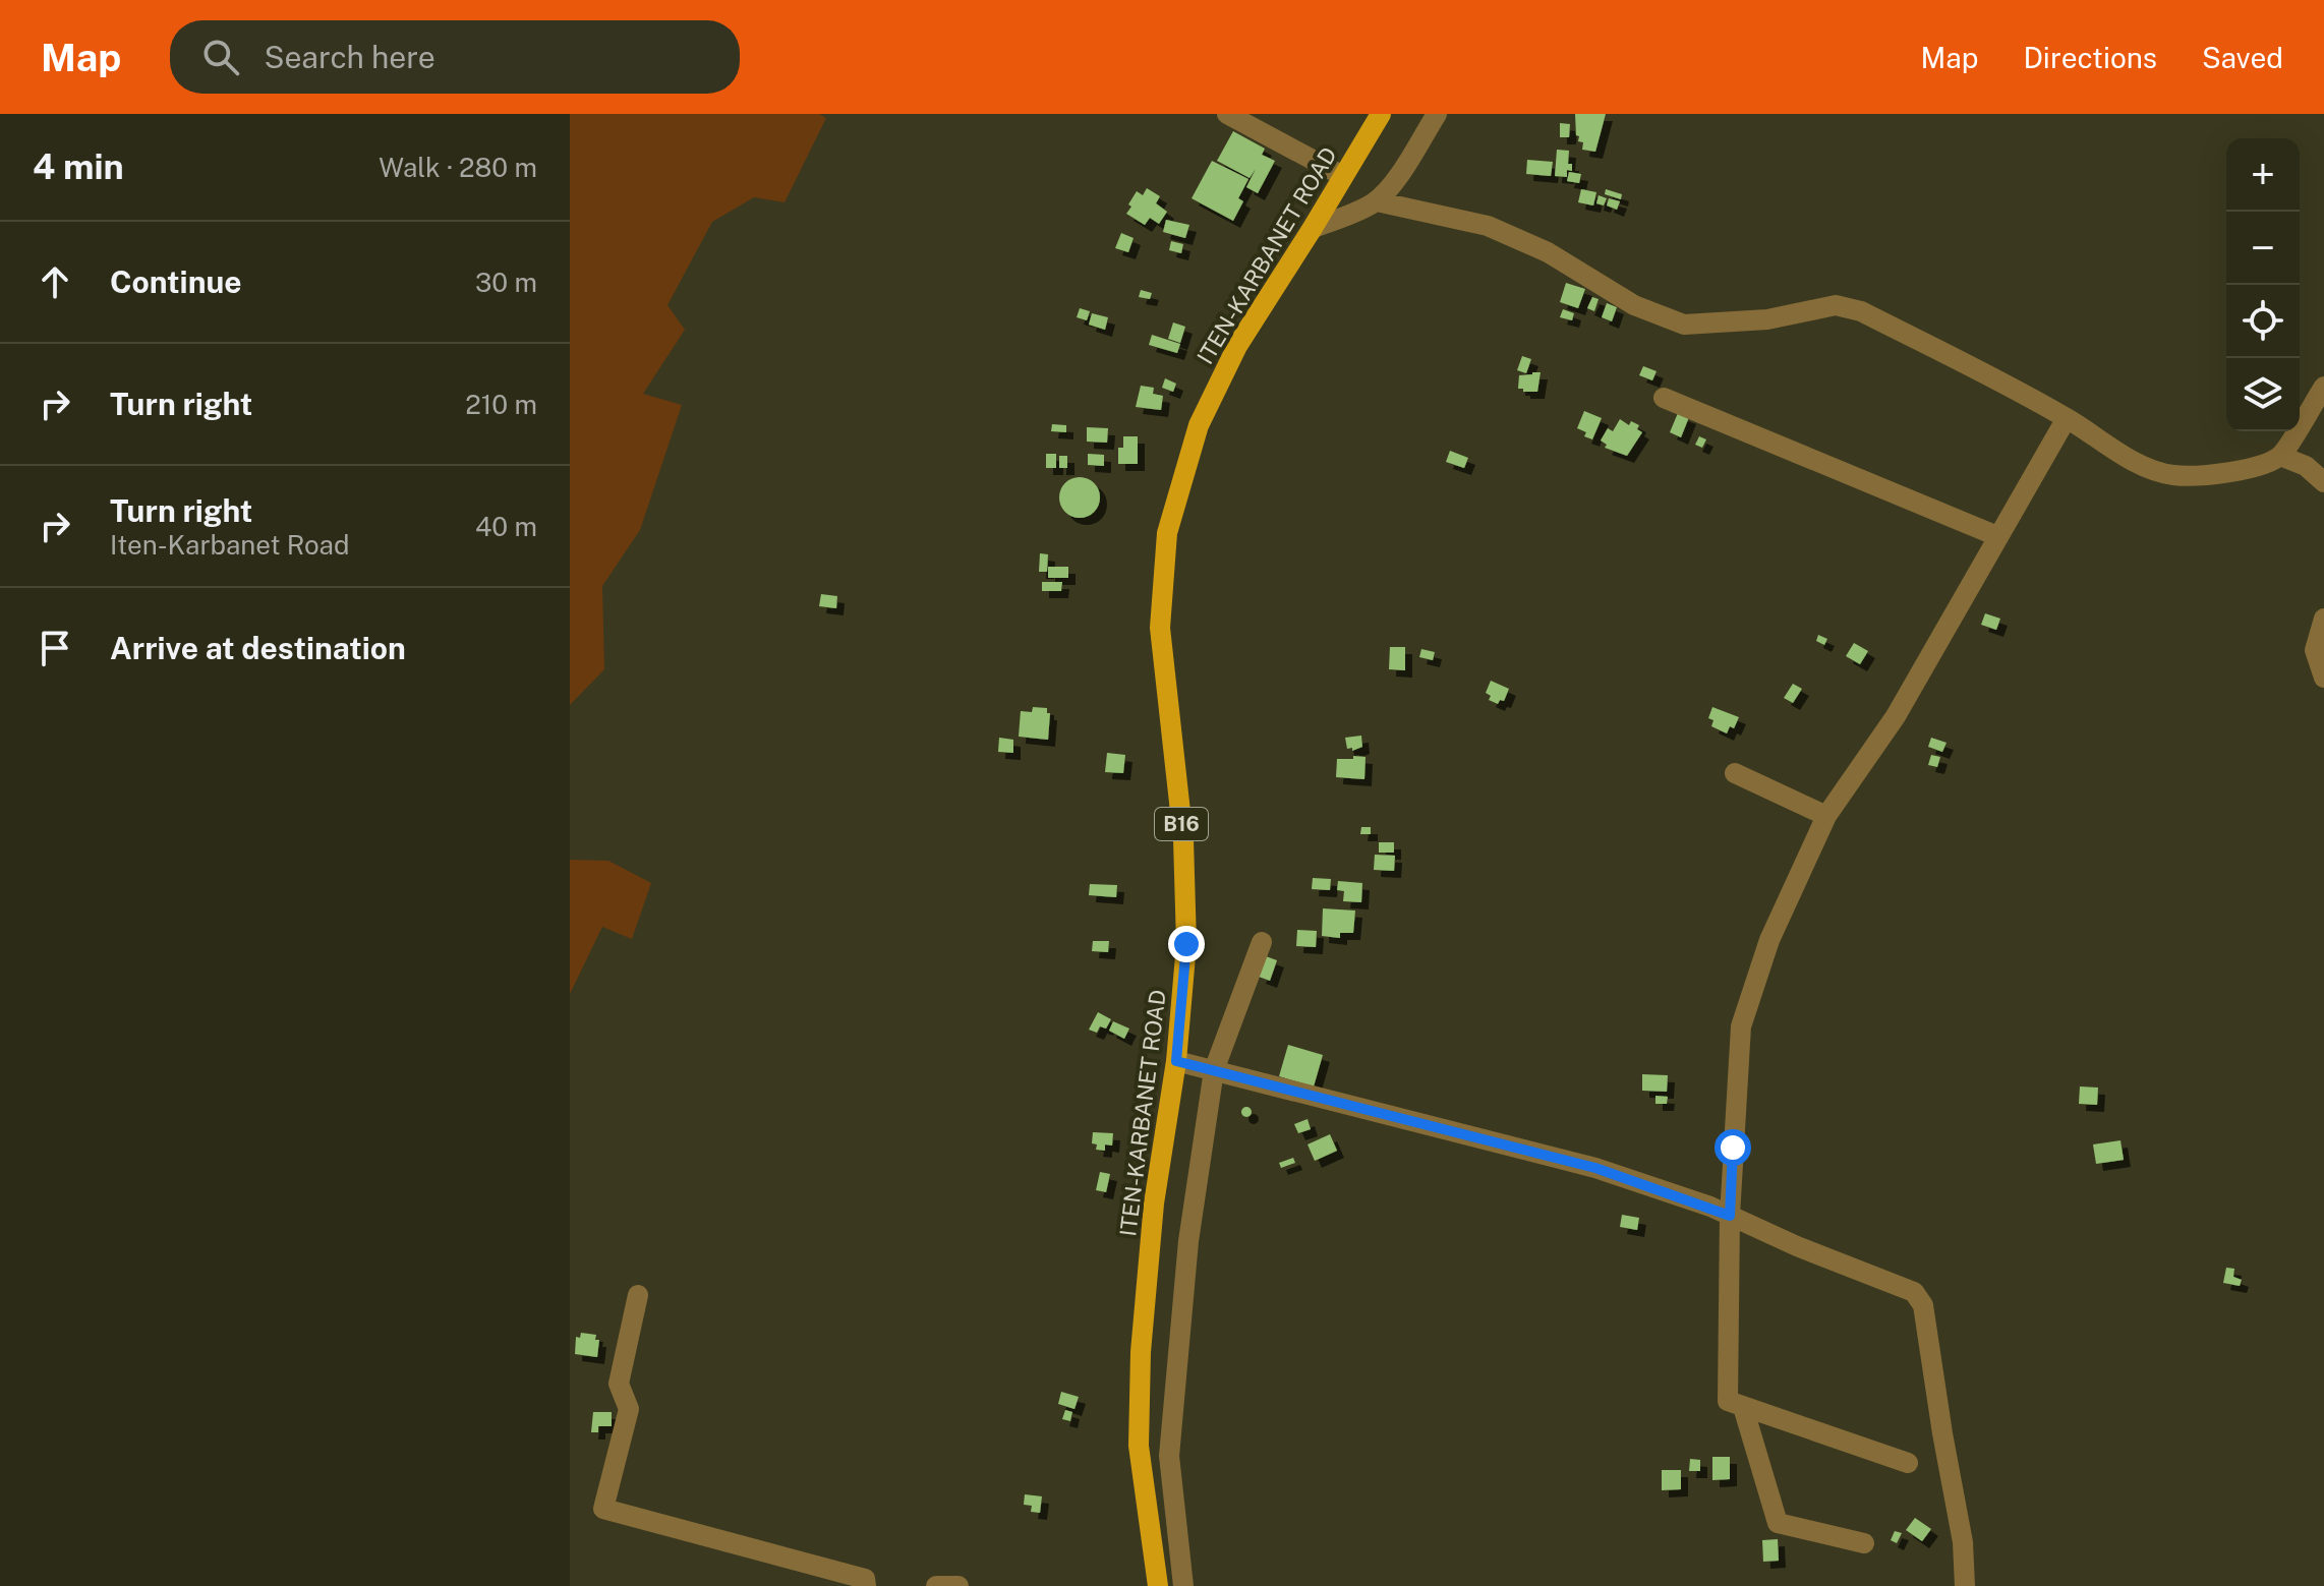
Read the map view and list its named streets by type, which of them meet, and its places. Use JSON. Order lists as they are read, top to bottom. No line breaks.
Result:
{"streets":{"main road":["ITEN-KARBANET ROAD","B16"]},"page":{"header":"Map","search":"Search here","nav":["Map","Directions","Saved"],"heading":["4 min","Walk · 280 m"],"map_buttons":["+","−"],"list":[["Continue","30 m"],["Turn right","210 m"],["Turn right","Iten-Karbanet Road","40 m"],"Arrive at destination"]}}
